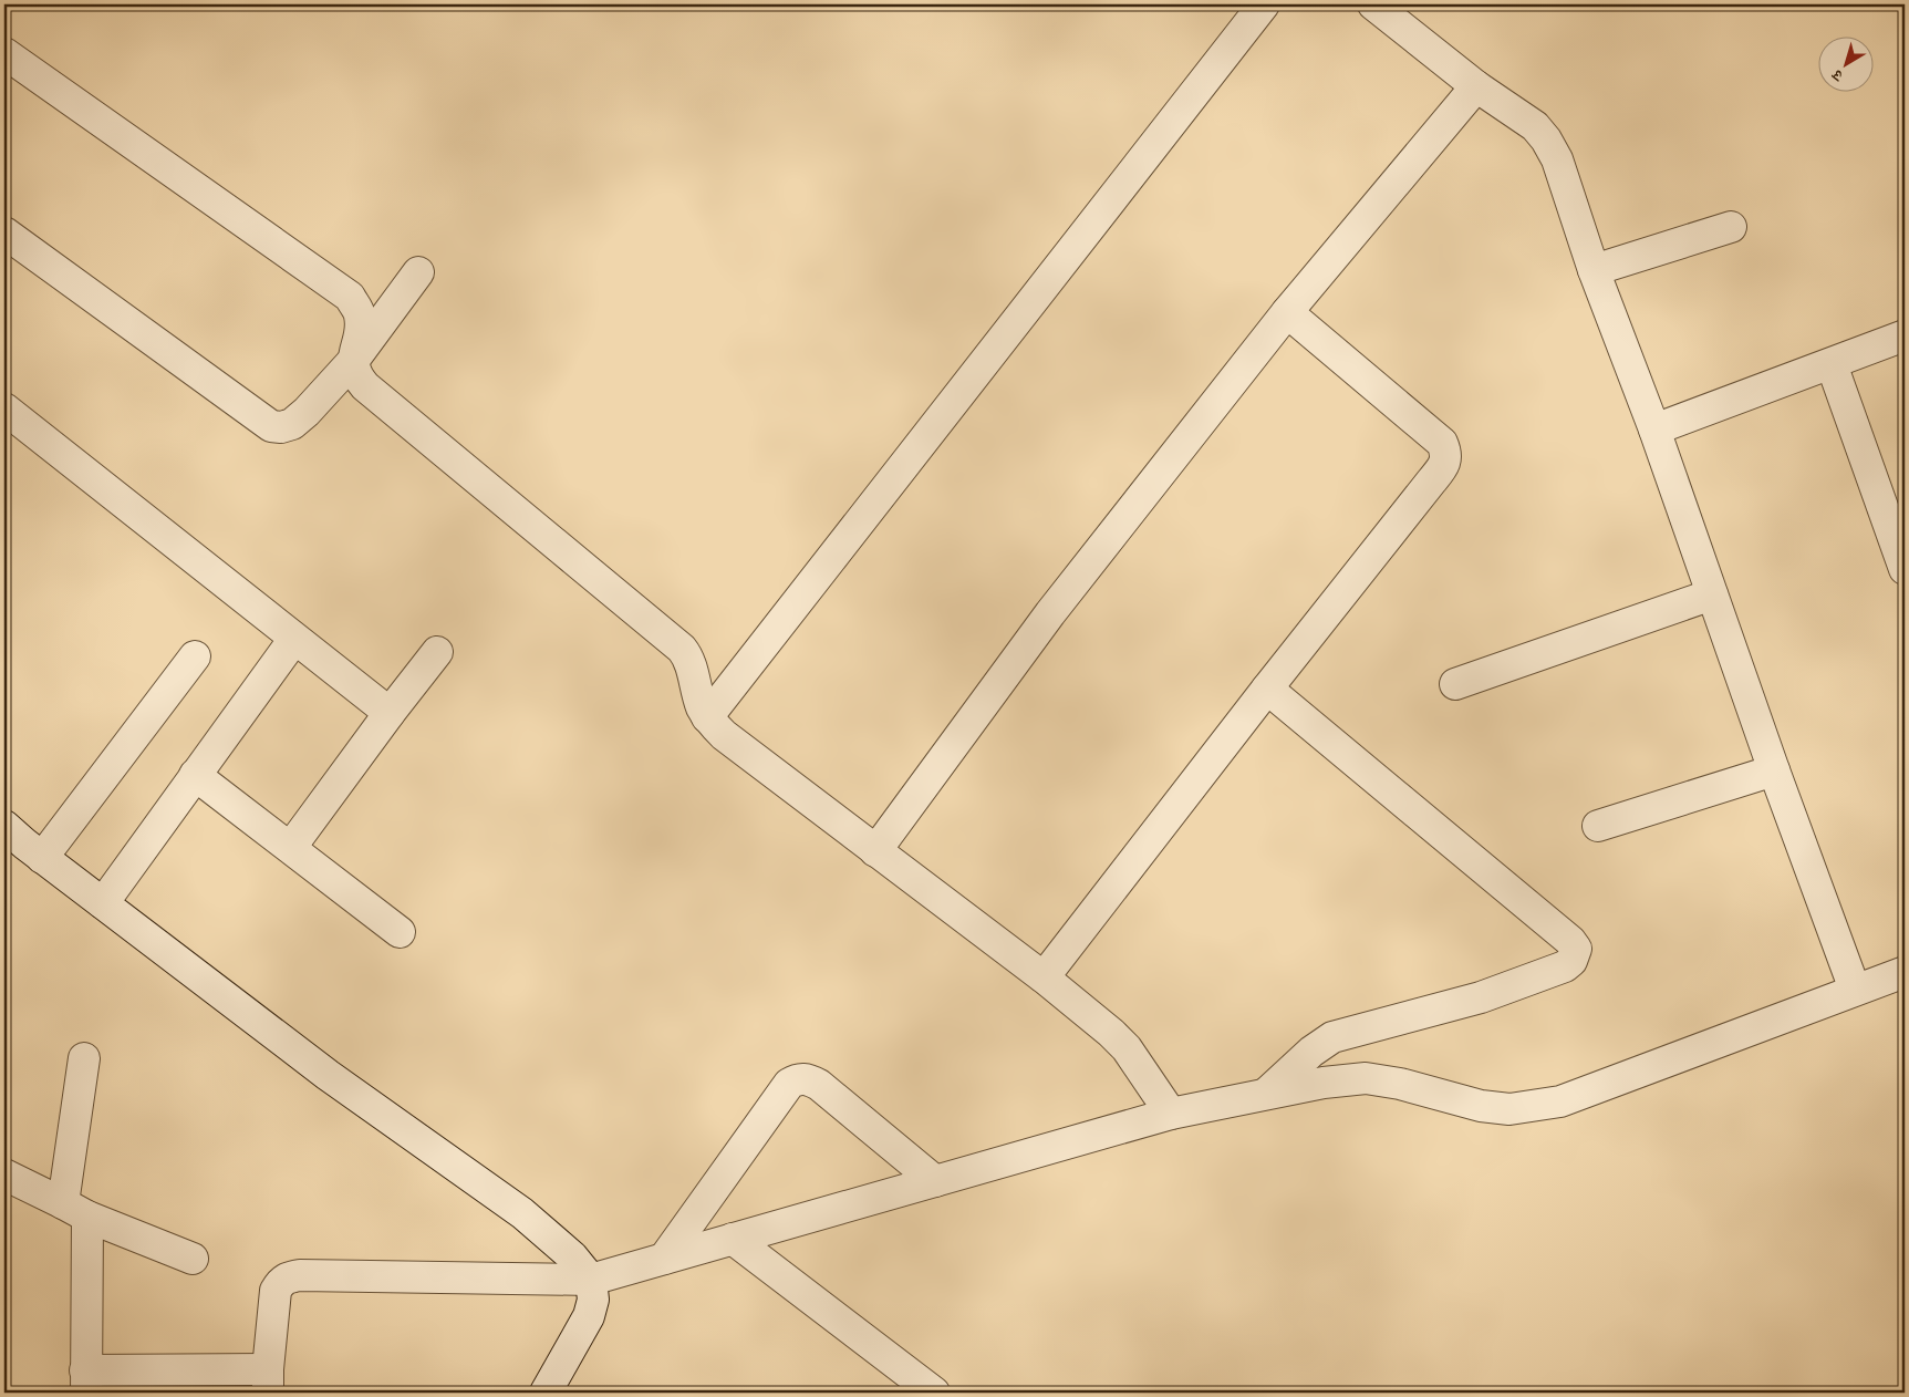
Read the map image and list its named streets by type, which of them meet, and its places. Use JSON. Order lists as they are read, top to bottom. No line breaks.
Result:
{"north":"bottom left"}
